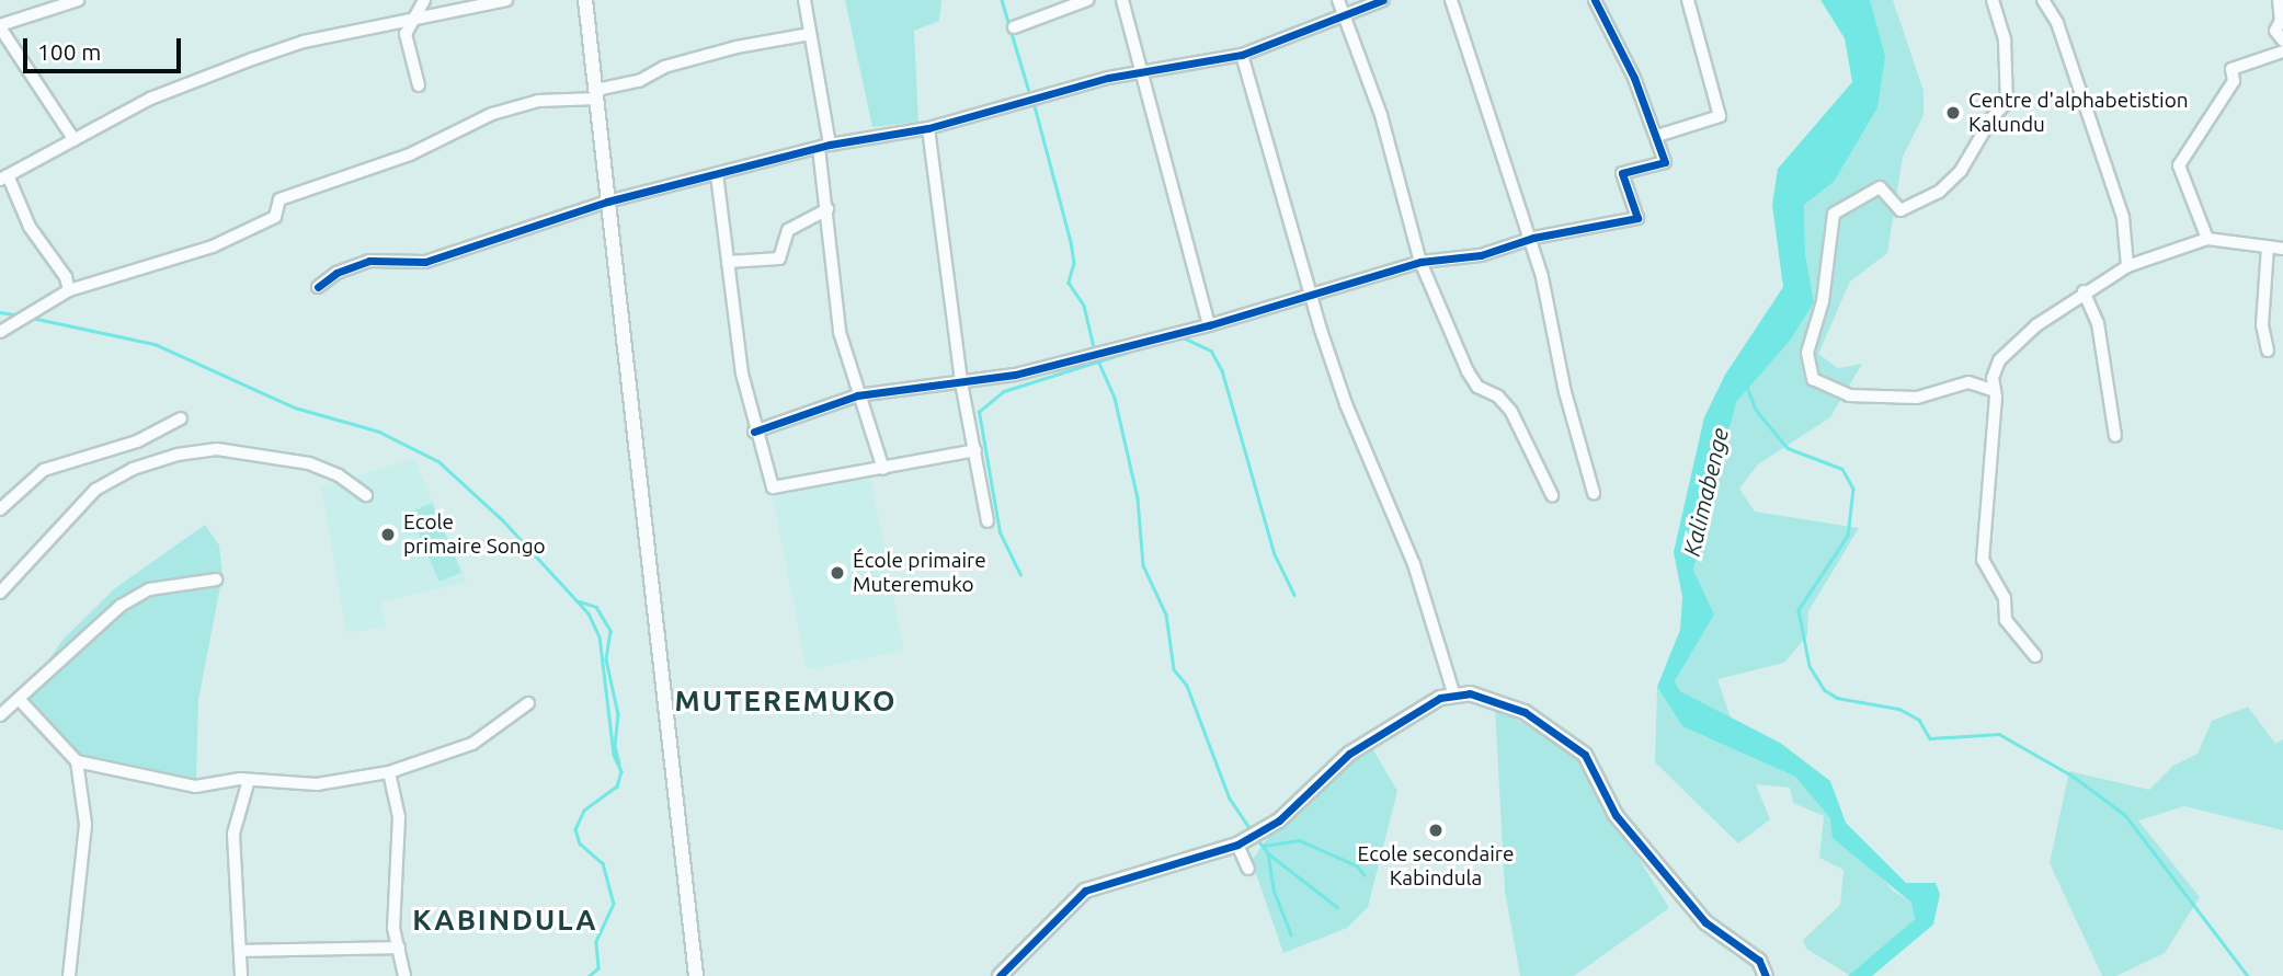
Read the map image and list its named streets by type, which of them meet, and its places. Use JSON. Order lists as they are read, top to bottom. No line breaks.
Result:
{"districts":["MUTEREMUKO","KABINDULA"],"water":["Kalimabenge"],"places":["Centre d'alphabetistion Kalundu","Ecole primaire Songo","École primaire Muteremuko","Ecole secondaire Kabindula"],"scale_bar":"100 m"}
